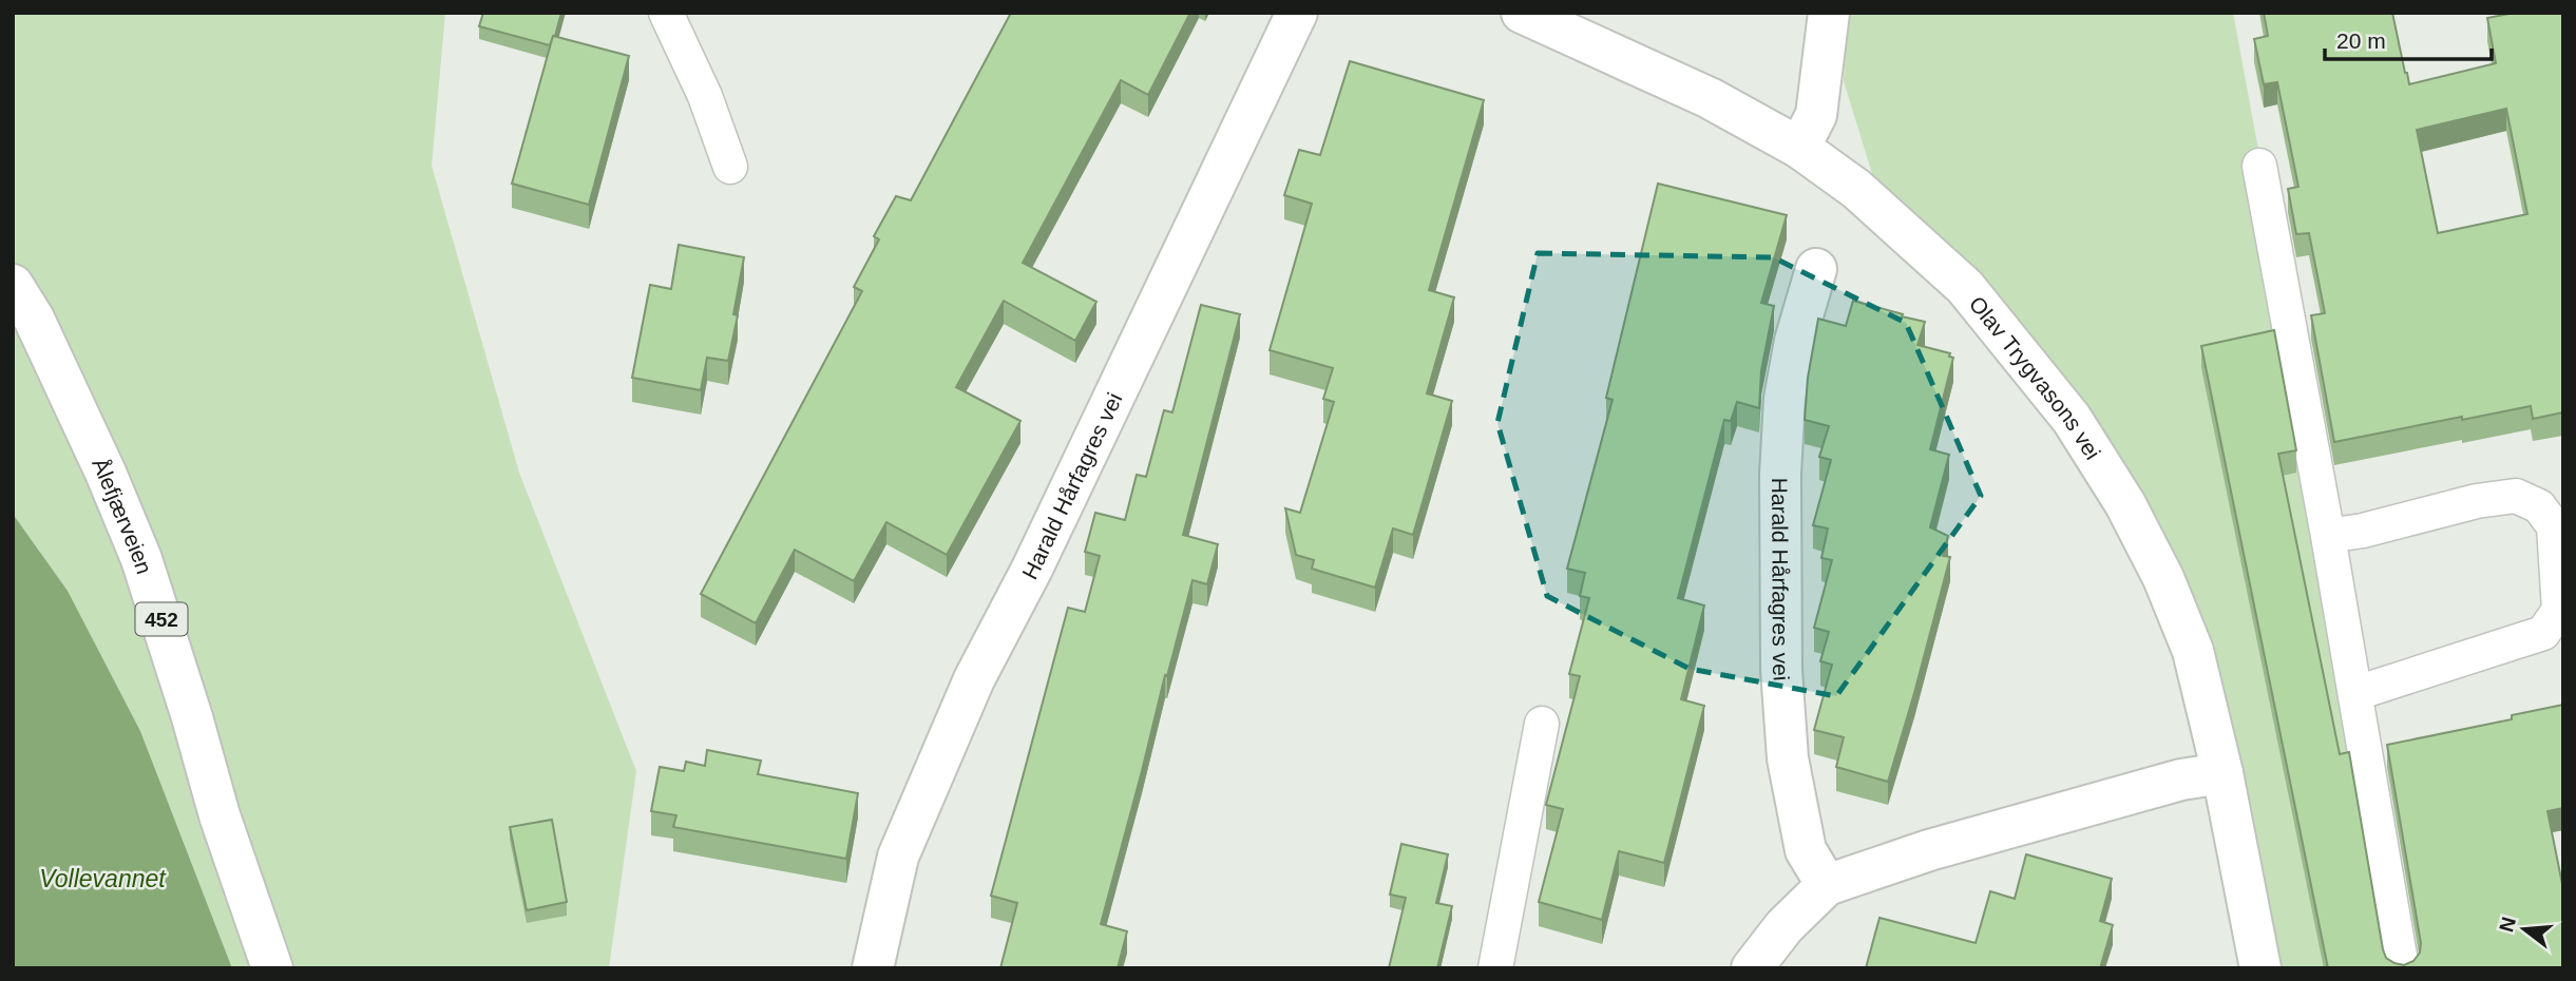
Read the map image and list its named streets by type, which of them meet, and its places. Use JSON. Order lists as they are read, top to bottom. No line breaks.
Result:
{"streets":{"street":["Olav Trygvasons vei","Harald Hårfagres vei","Ålefjærveien","452"]},"water":["Vollevannet"],"scale_bar":"20 m","north":"left"}
